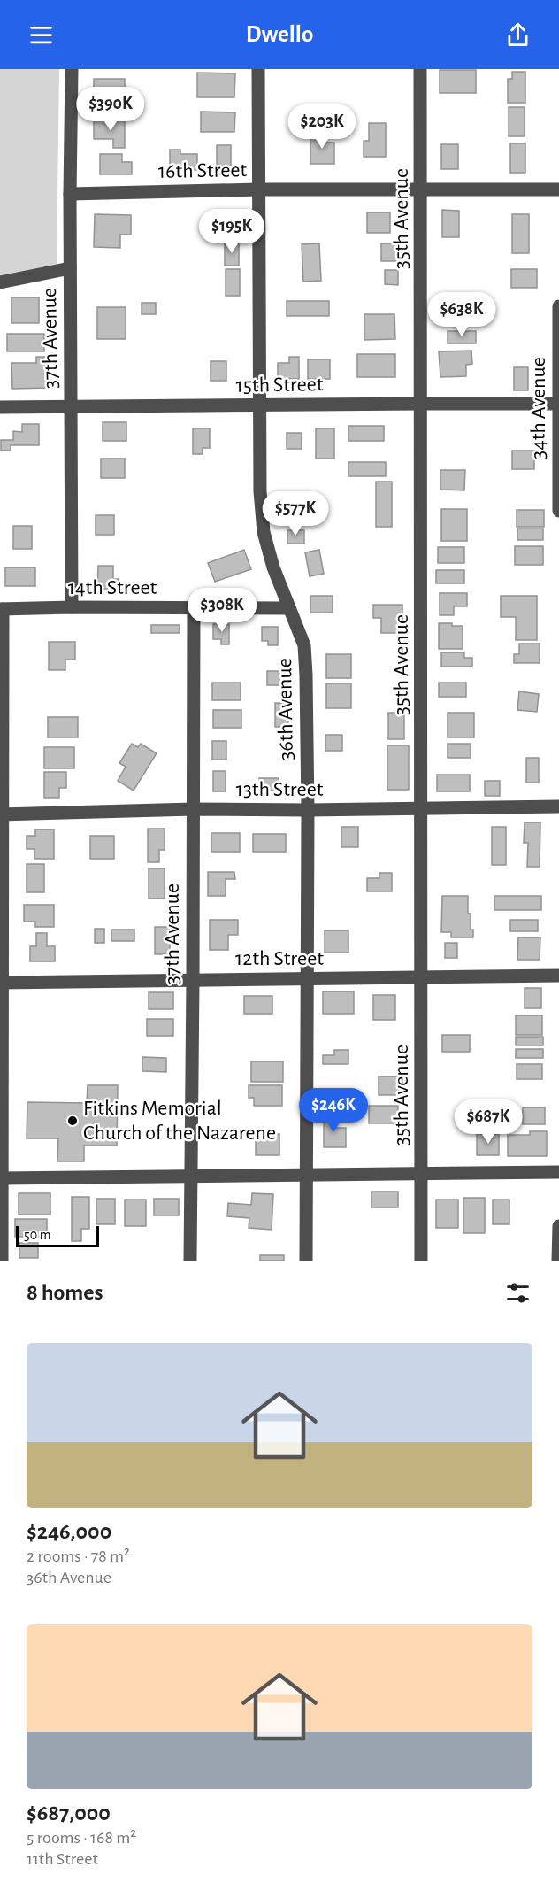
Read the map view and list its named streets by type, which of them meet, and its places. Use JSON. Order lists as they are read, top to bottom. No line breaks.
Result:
{"streets":{"street":["16th Street","35th Avenue","37th Avenue","15th Street","34th Avenue","14th Street","36th Avenue","13th Street","12th Street"]},"crossings":[["16th Street","35th Avenue"],["16th Street","37th Avenue"],["16th Street","36th Avenue"],["35th Avenue","15th Street"],["35th Avenue","13th Street"],["35th Avenue","12th Street"],["37th Avenue","15th Street"],["37th Avenue","14th Street"],["37th Avenue","13th Street"],["37th Avenue","12th Street"],["15th Street","34th Avenue"],["15th Street","36th Avenue"],["14th Street","36th Avenue"],["36th Avenue","13th Street"],["36th Avenue","12th Street"]],"places":["Fitkins Memorial Church of the Nazarene"],"scale_bar":"50 m","page":{"header":"Dwello","price":["$390K","$203K","$195K","$638K","$577K","$308K","$246K","$687K"],"scale":"50 m","heading":"8 homes","list":[{"name":"$246,000","note":"2 rooms · 78 m² · 36th Avenue"},{"name":"$687,000","note":"5 rooms · 168 m² · 11th Street"}]}}
